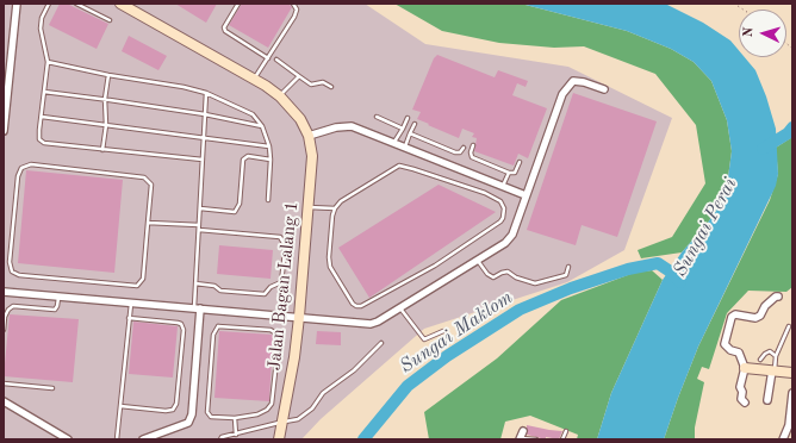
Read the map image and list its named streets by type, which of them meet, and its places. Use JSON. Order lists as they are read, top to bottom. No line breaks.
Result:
{"streets":{"main road":["Jalan Bagan Lalang 1"]},"water":["Sungai Perai","Sungai Maklom"],"north":"left"}
